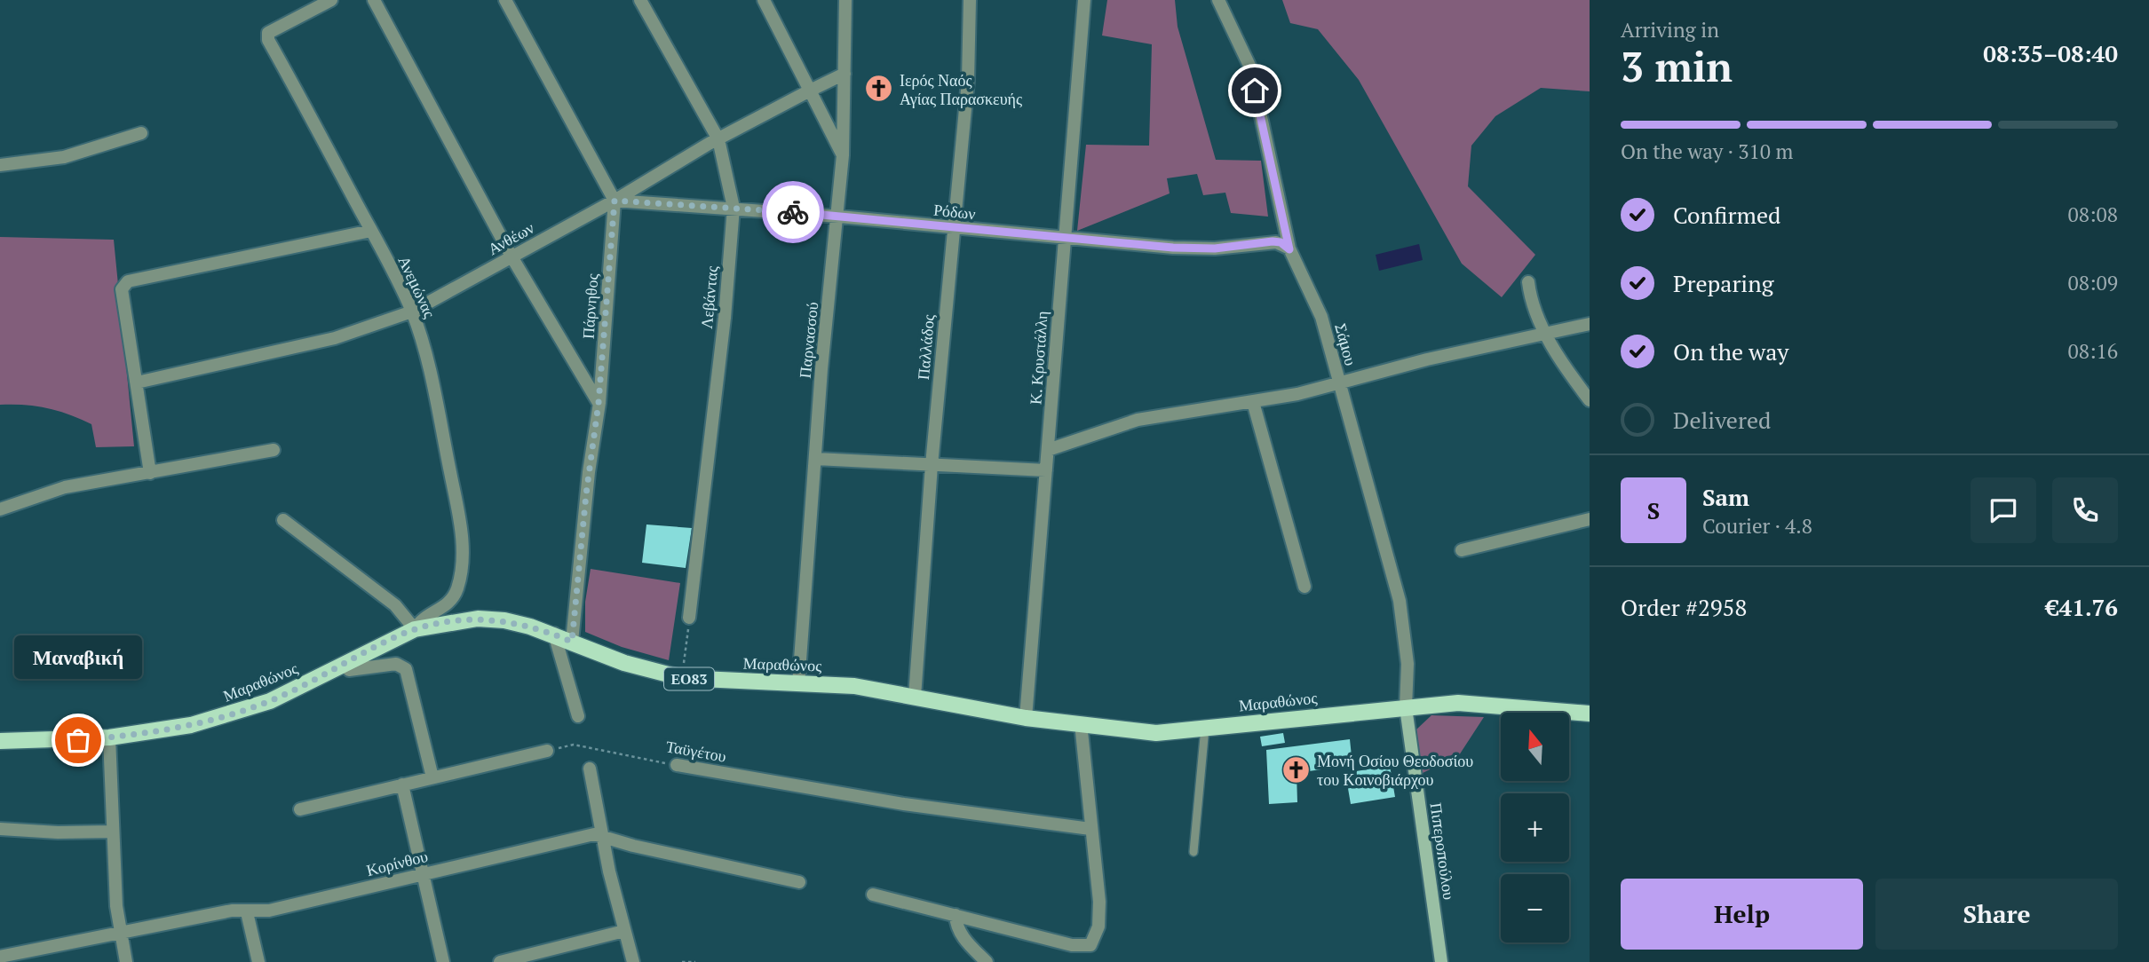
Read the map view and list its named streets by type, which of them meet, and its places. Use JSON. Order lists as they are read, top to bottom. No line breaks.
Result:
{"streets":{"main road":["Μαραθώνος","ΕΟ83"],"street":["Ρόδων","Ανθέων","Ανεμώνας","Λεβάντας","Πάρνηθος","Παρνασσού","Σάμου","Παλλάδος","Κ. Κρυστάλλη","Ταϋγέτου","Πιπεροπούλου","Κορίνθου"]},"crossings":[["Ρόδων","Ανθέων"],["Ρόδων","Λεβάντας"],["Ρόδων","Πάρνηθος"],["Ρόδων","Παρνασσού"],["Ρόδων","Σάμου"],["Ρόδων","Παλλάδος"],["Ρόδων","Κ. Κρυστάλλη"],["Ανθέων","Ανεμώνας"],["Ανθέων","Λεβάντας"],["Ανθέων","Πάρνηθος"],["Ανθέων","Παρνασσού"],["Ανεμώνας","Μαραθώνος"],["Πάρνηθος","Μαραθώνος"],["Παρνασσού","Μαραθώνος"],["Σάμου","Μαραθώνος"],["Σάμου","Πιπεροπούλου"],["Παλλάδος","Μαραθώνος"],["Κ. Κρυστάλλη","Μαραθώνος"],["Μαραθώνος","Πιπεροπούλου"]],"places":{"church":["Ιερός Ναός Αγίας Παρασκευής","Μονή Οσίου Θεοδοσίου του Κοινοβιάρχου"],"other":["Μαναβική"]},"north":"top","page":{"heading":["3 min","Arriving in","08:35–08:40"],"panel":["Sam","Courier · 4.8","Order #2958","€41.76"],"bar":"On the way · 310 m","list":[["Confirmed","08:08"],["Preparing","08:09"],["On the way","08:16"],"Delivered"],"round":"S","bubble":"Μαναβική","map_buttons":["+","−"],"buttons":["Help","Share"]}}
